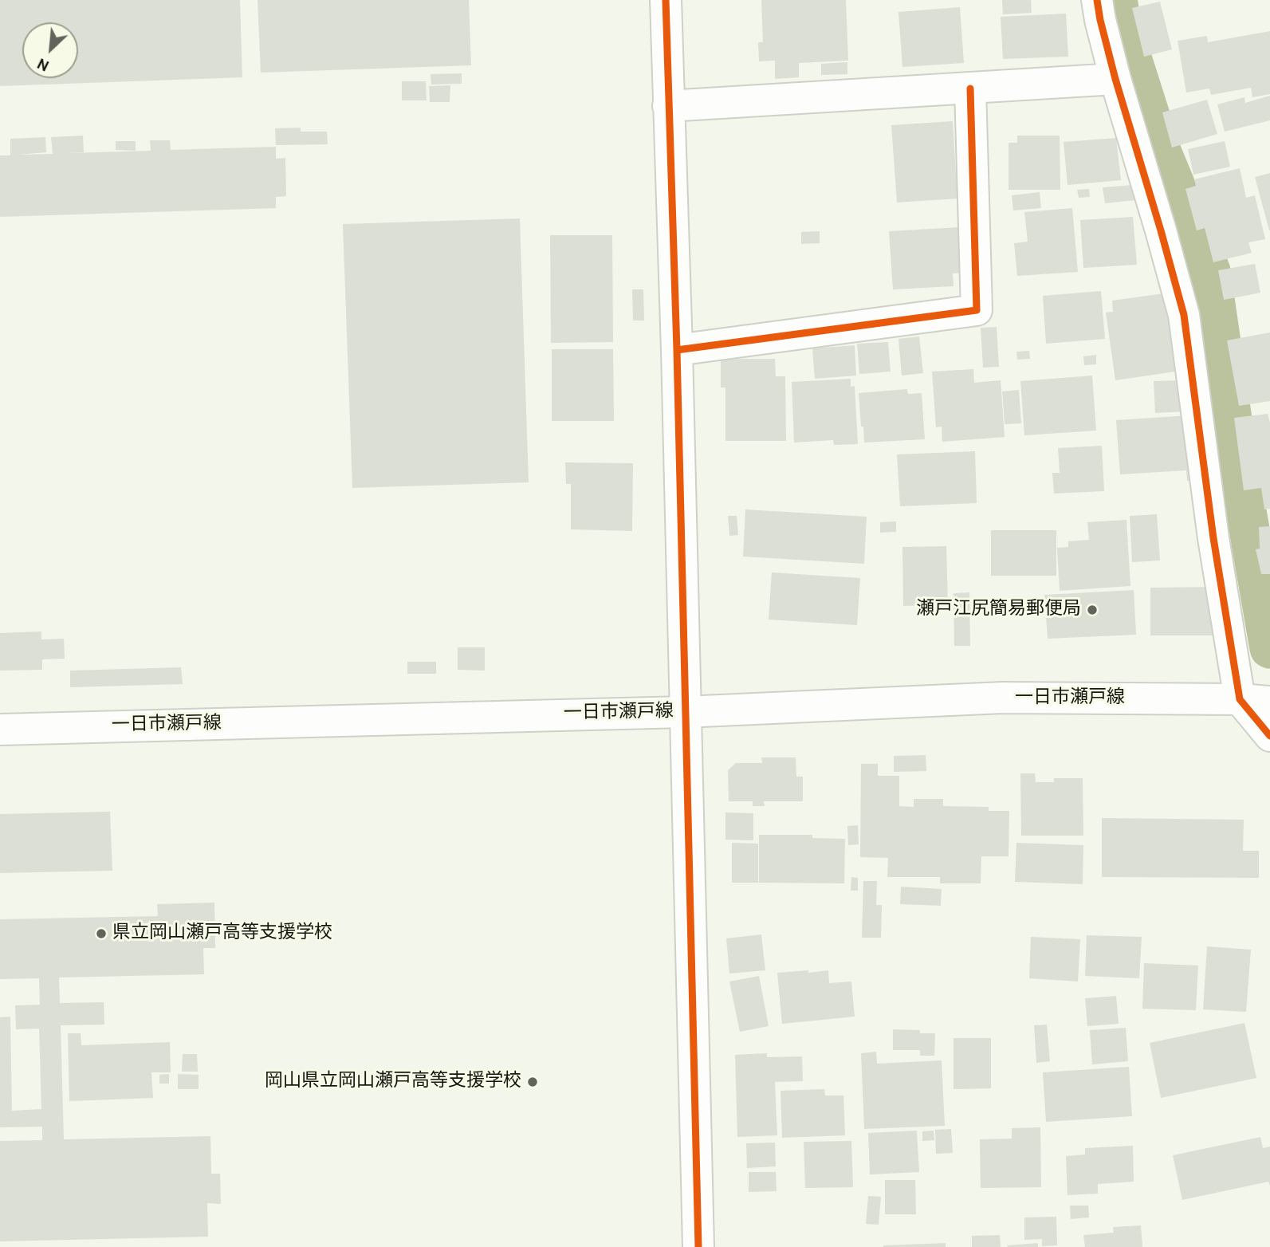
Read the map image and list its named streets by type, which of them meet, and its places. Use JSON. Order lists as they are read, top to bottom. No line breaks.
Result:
{"streets":{"street":["一日市瀬戸線"]},"places":["瀬戸江尻簡易郵便局","県立岡山瀬戸高等支援学校","岡山県立岡山瀬戸高等支援学校"],"north":"bottom left"}
